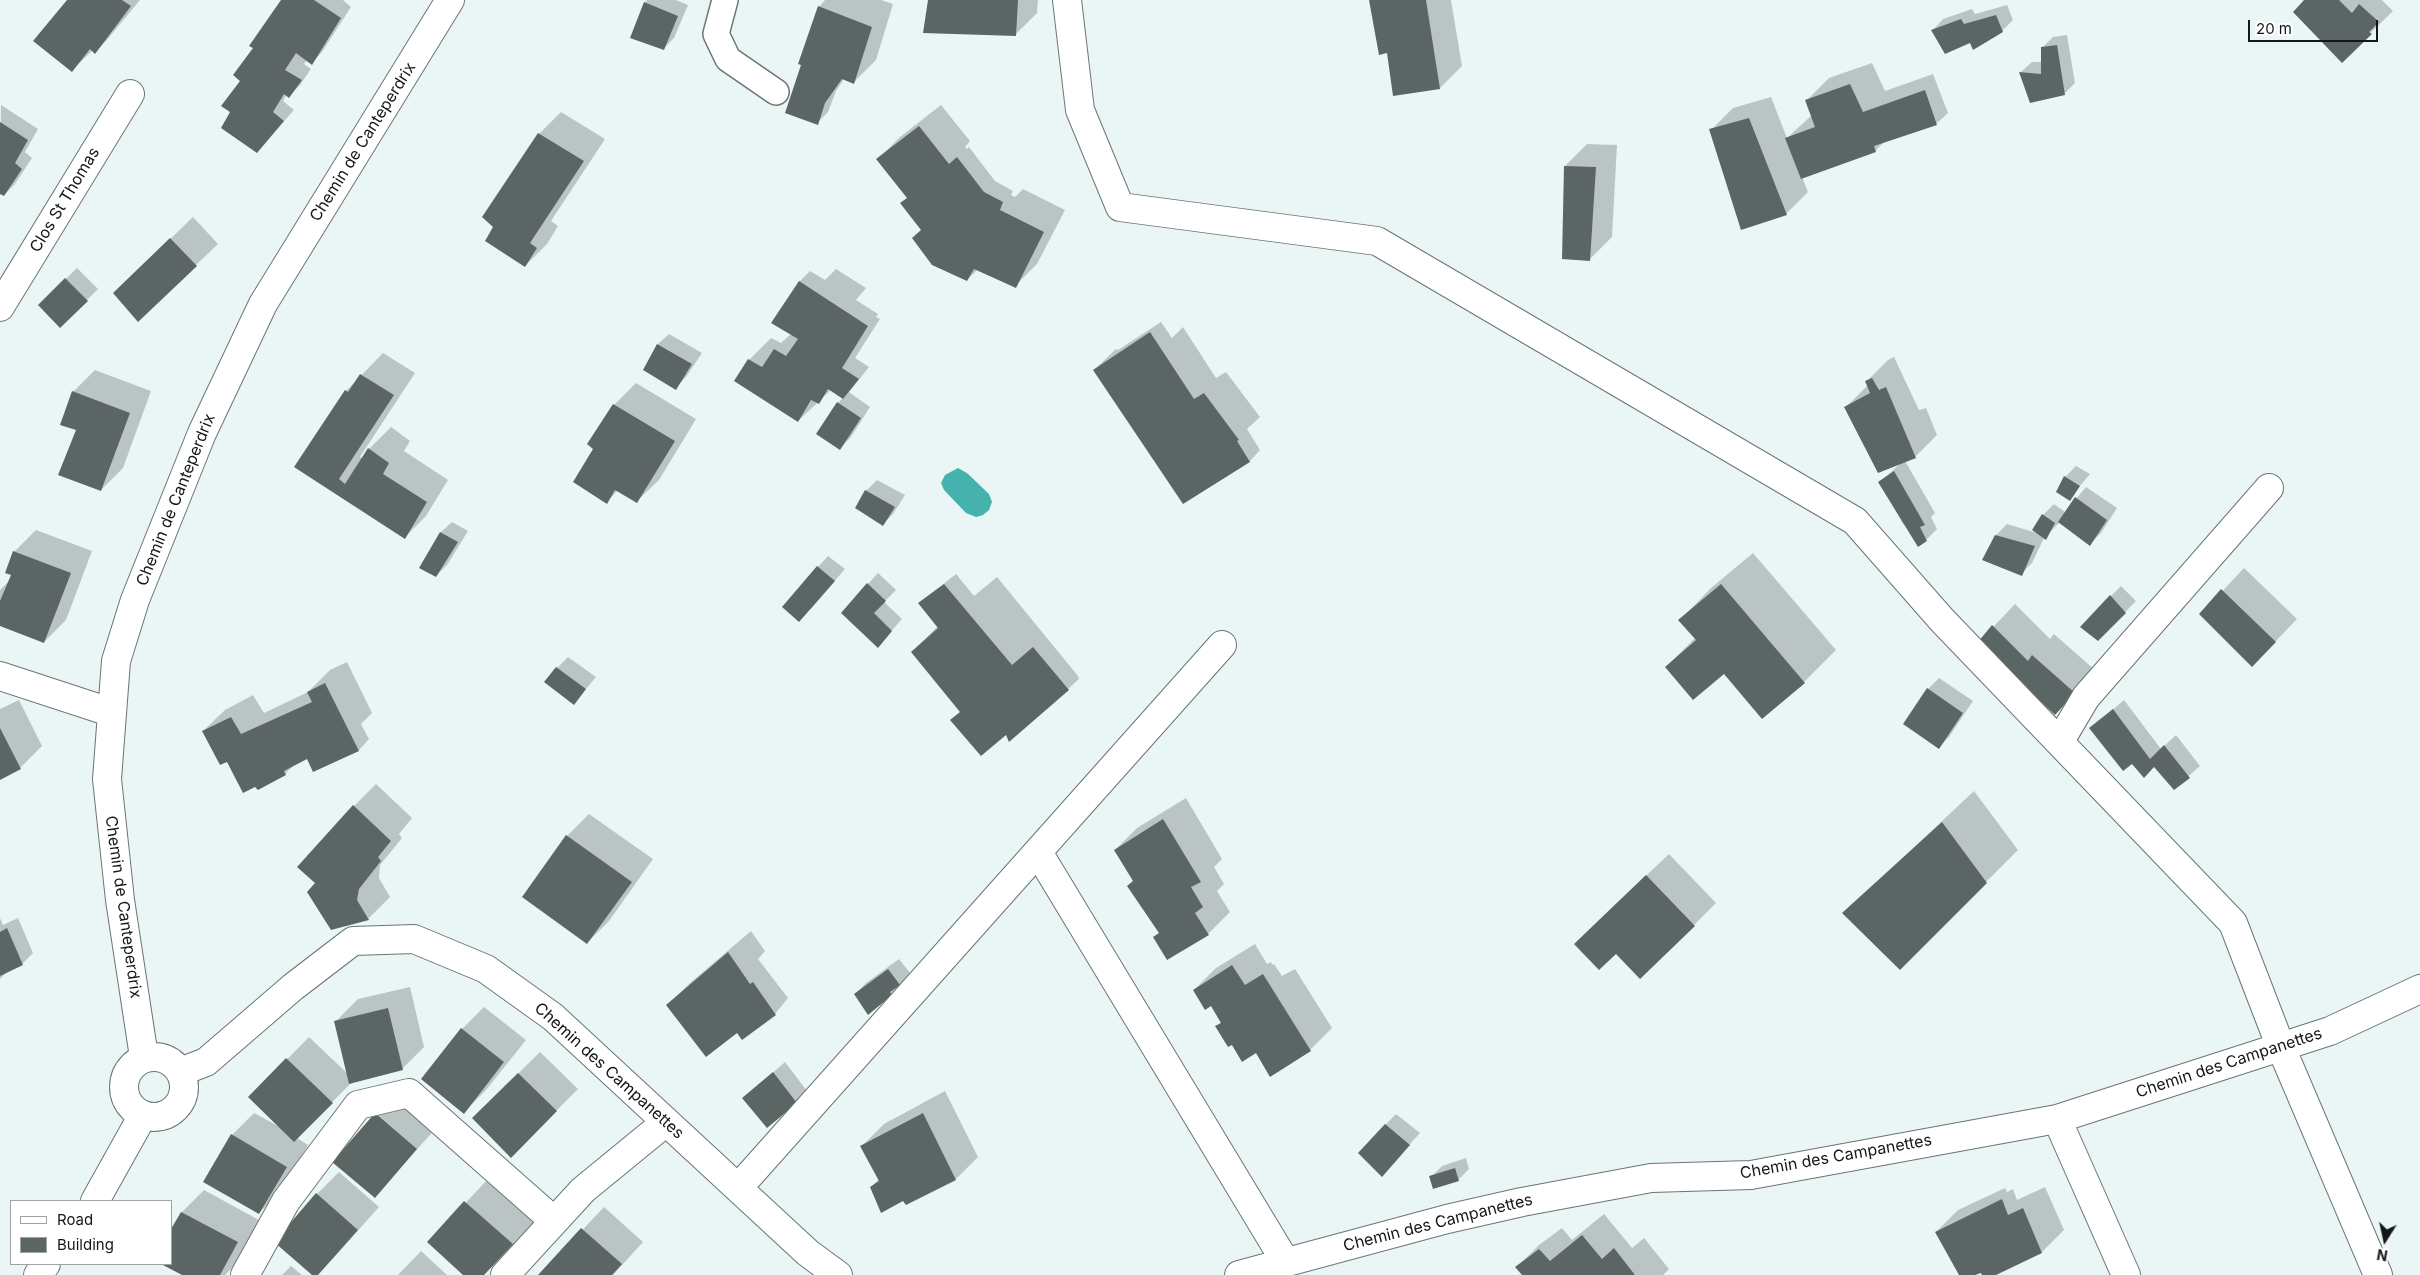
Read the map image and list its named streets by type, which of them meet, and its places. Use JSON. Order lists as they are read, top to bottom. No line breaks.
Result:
{"streets":{"street":["Chemin de Canteperdrix","Clos St Thomas","Chemin des Campanettes"]},"crossings":[["Chemin de Canteperdrix","Chemin des Campanettes"]],"legend":["Road","Building"],"scale_bar":"20 m","north":"bottom"}
